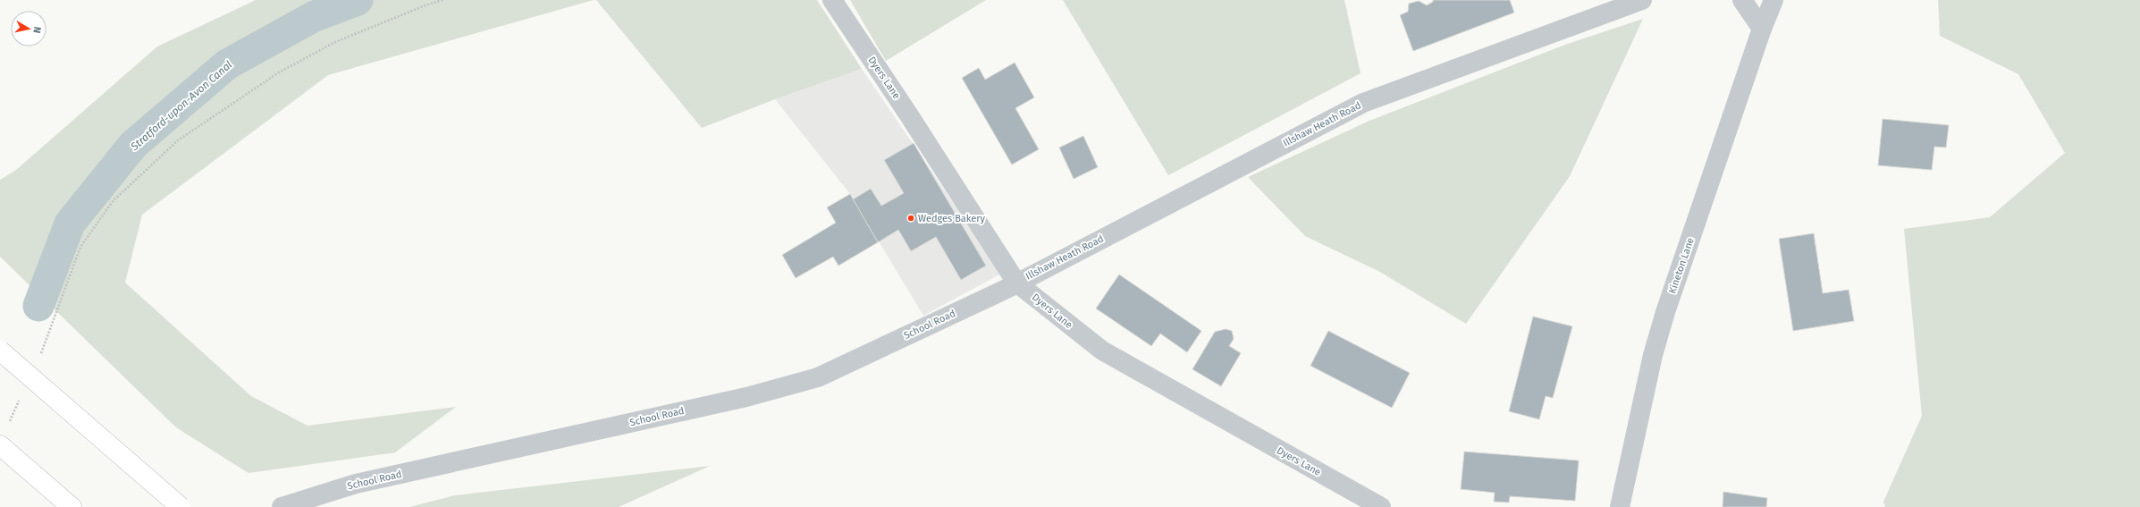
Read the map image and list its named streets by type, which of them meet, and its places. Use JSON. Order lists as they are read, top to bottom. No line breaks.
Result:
{"streets":{"street":["Dyers Lane","Illshaw Heath Road","Kineton Lane","School Road"]},"crossings":[["Dyers Lane","Illshaw Heath Road"],["Dyers Lane","School Road"],["Illshaw Heath Road","School Road"]],"water":["Stratford-upon-Avon Canal"],"places":["Wedges Bakery"],"north":"right"}
